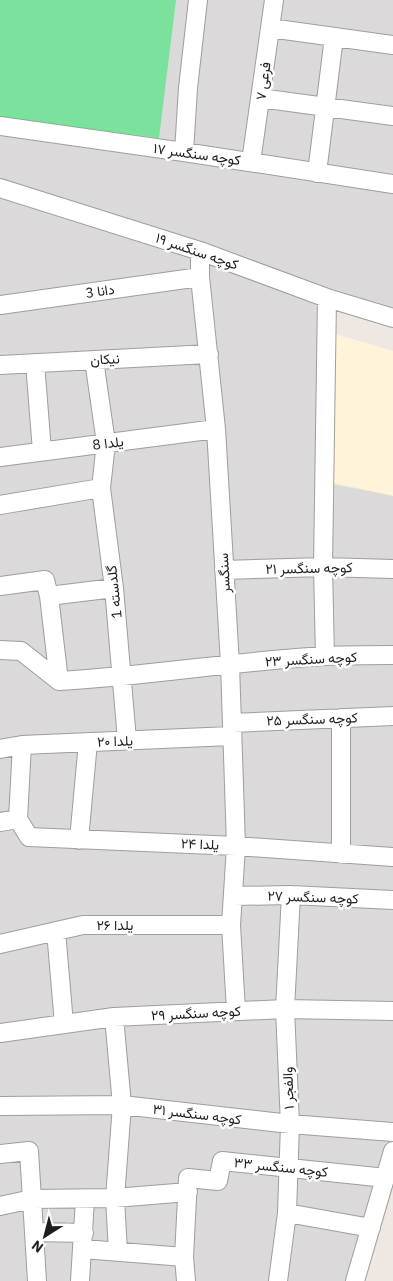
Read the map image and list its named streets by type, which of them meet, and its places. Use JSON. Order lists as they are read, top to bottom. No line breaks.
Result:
{"streets":{"street":["فرعی ۷","کوچه سنگسر ۱۷","کوچه سنگسر ۱۹","دانا 3","نیکان","یلدا 8","کوچه سنگسر ۲۱","سنگسر","گلدسته 1","کوچه سنگسر ۲۳","کوچه سنگسر ۲۵","یلدا ۲۰","یلدا ۲۴","کوچه سنگسر ۲۷","یلدا ۲۶","کوچه سنگسر ۲۹","والفجر ۱","کوچه سنگسر ۳۱","کوچه سنگسر ۳۳"]},"crossings":[["فرعی ۷","کوچه سنگسر ۱۷"],["کوچه سنگسر ۱۹","سنگسر"],["دانا 3","سنگسر"],["نیکان","سنگسر"],["نیکان","گلدسته 1"],["یلدا 8","سنگسر"],["یلدا 8","گلدسته 1"],["کوچه سنگسر ۲۱","سنگسر"],["سنگسر","کوچه سنگسر ۲۳"],["سنگسر","کوچه سنگسر ۲۵"],["سنگسر","یلدا ۲۰"],["سنگسر","یلدا ۲۴"],["سنگسر","کوچه سنگسر ۲۷"],["سنگسر","یلدا ۲۶"],["سنگسر","کوچه سنگسر ۲۹"],["گلدسته 1","کوچه سنگسر ۲۳"],["گلدسته 1","یلدا ۲۰"],["کوچه سنگسر ۲۵","یلدا ۲۰"],["کوچه سنگسر ۲۷","والفجر ۱"],["کوچه سنگسر ۲۹","والفجر ۱"],["والفجر ۱","کوچه سنگسر ۳۱"],["والفجر ۱","کوچه سنگسر ۳۳"]],"north":"bottom left"}
